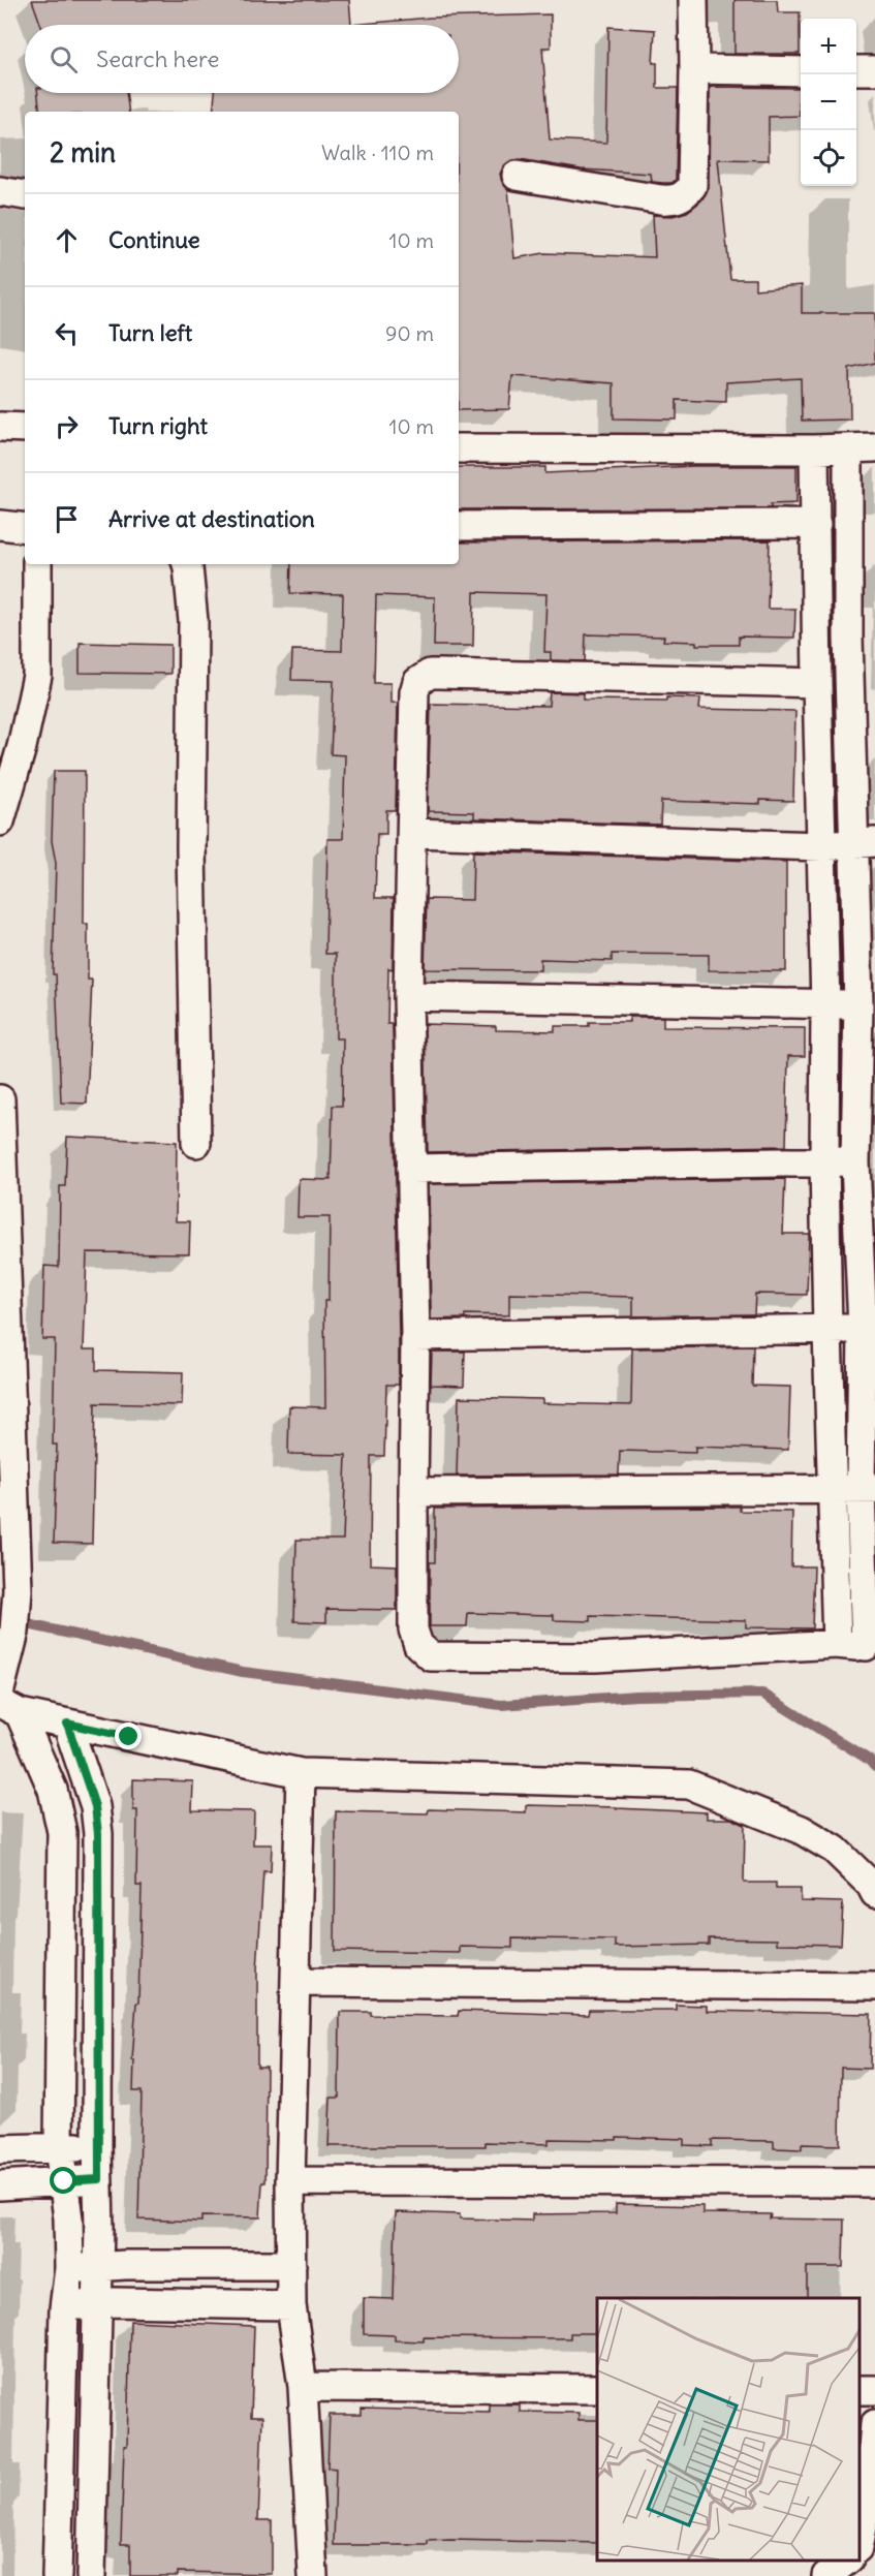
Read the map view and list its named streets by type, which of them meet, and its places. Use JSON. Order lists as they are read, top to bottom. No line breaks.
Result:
{"page":{"map_buttons":["+","−"],"search":"Search here","heading":["2 min","Walk · 110 m"],"list":[["Continue","10 m"],["Turn left","90 m"],["Turn right","10 m"],"Arrive at destination"]}}
